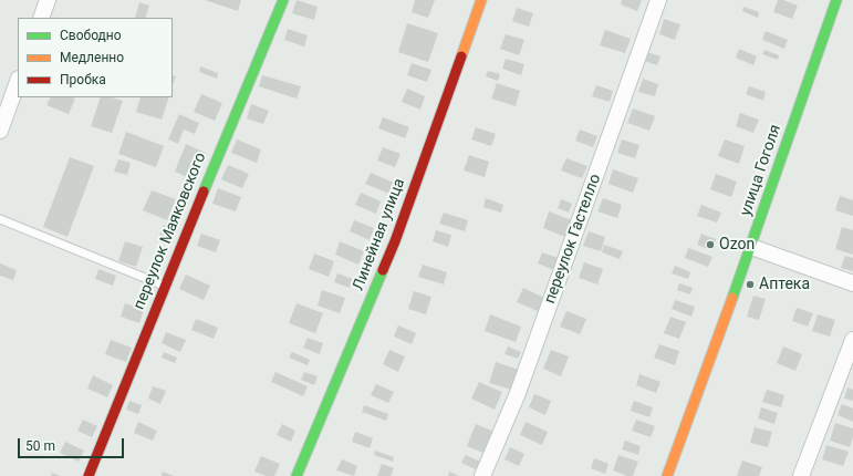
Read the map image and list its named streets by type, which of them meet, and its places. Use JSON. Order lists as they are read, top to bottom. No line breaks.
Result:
{"streets":{"street":["улица Гоголя","переулок Маяковского","Линейная улица","переулок Гастелло"]},"places":["Ozon","Аптека"],"legend":["Свободно","Медленно","Пробка"],"scale_bar":"50 m"}
